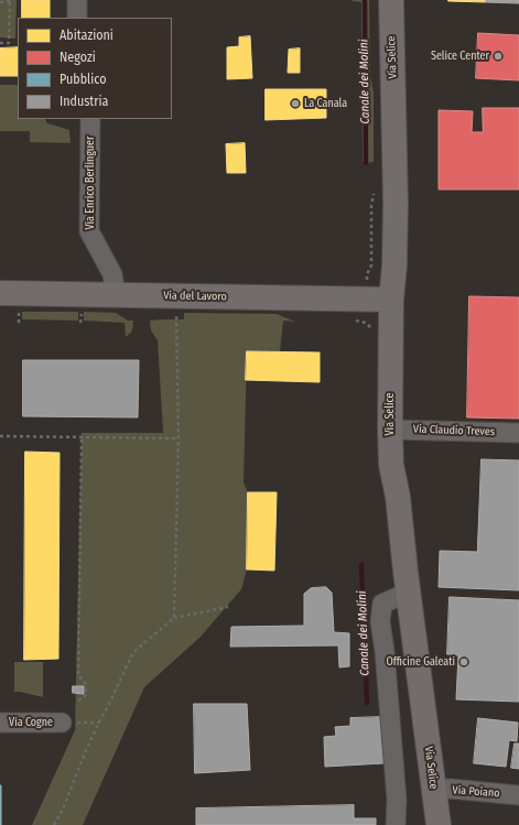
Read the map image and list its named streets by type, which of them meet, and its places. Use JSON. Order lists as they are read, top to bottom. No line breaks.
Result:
{"streets":{"main road":["Via Selice","Via del Lavoro"],"street":["Via Enrico Berlinguer","Via Claudio Treves","Via Cogne","Via Poiano"]},"crossings":[["Via Selice","Via del Lavoro"],["Via Selice","Via Claudio Treves"],["Via Selice","Via Poiano"],["Via Enrico Berlinguer","Via del Lavoro"]],"water":["Canale dei Molini"],"places":["Selice Center","La Canala","Officine Galeati"],"legend":["Abitazioni","Negozi","Pubblico","Industria"]}
